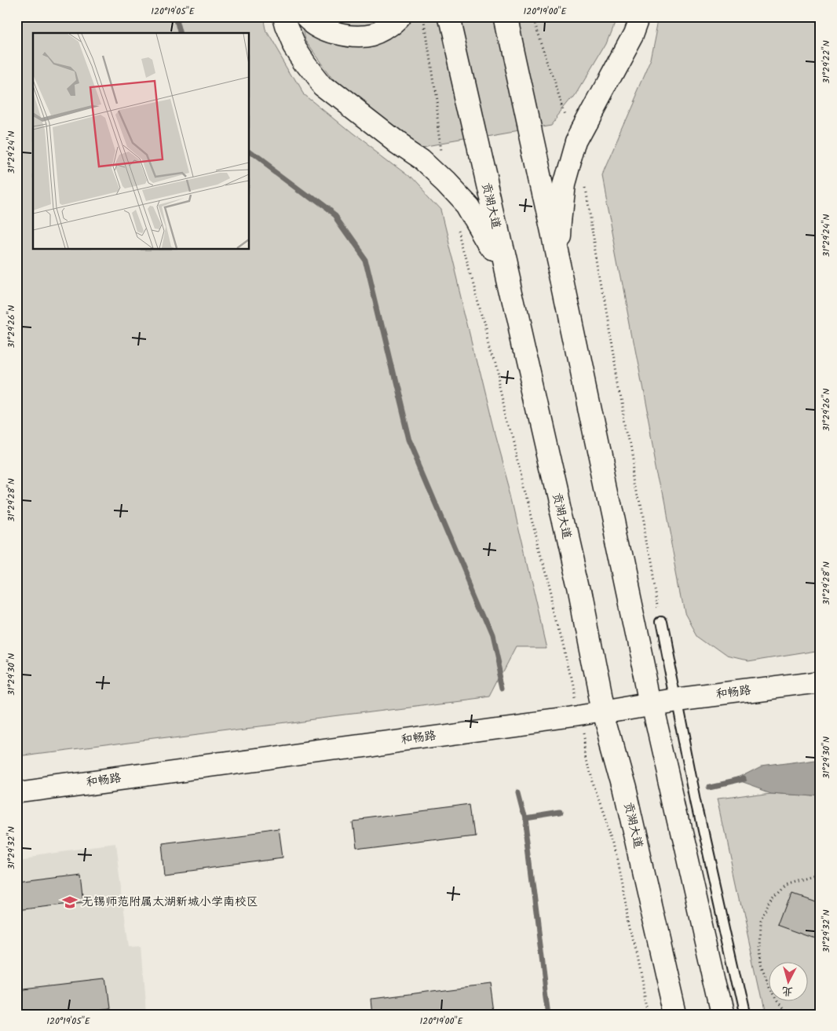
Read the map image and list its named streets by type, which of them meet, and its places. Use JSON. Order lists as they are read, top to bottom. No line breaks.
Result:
{"streets":{"main road":["贡湖大道","和畅路"]},"crossings":[["贡湖大道","和畅路"]],"places":{"school or university":["无锡师范附属太湖新城小学南校区"]},"north":"bottom","coordinates":["120°19'05\"E","120°19'00\"E","31°29'22\"N","31°29'24\"N","31°29'26\"N","31°29'28\"N","31°29'30\"N","31°29'32\"N"]}
